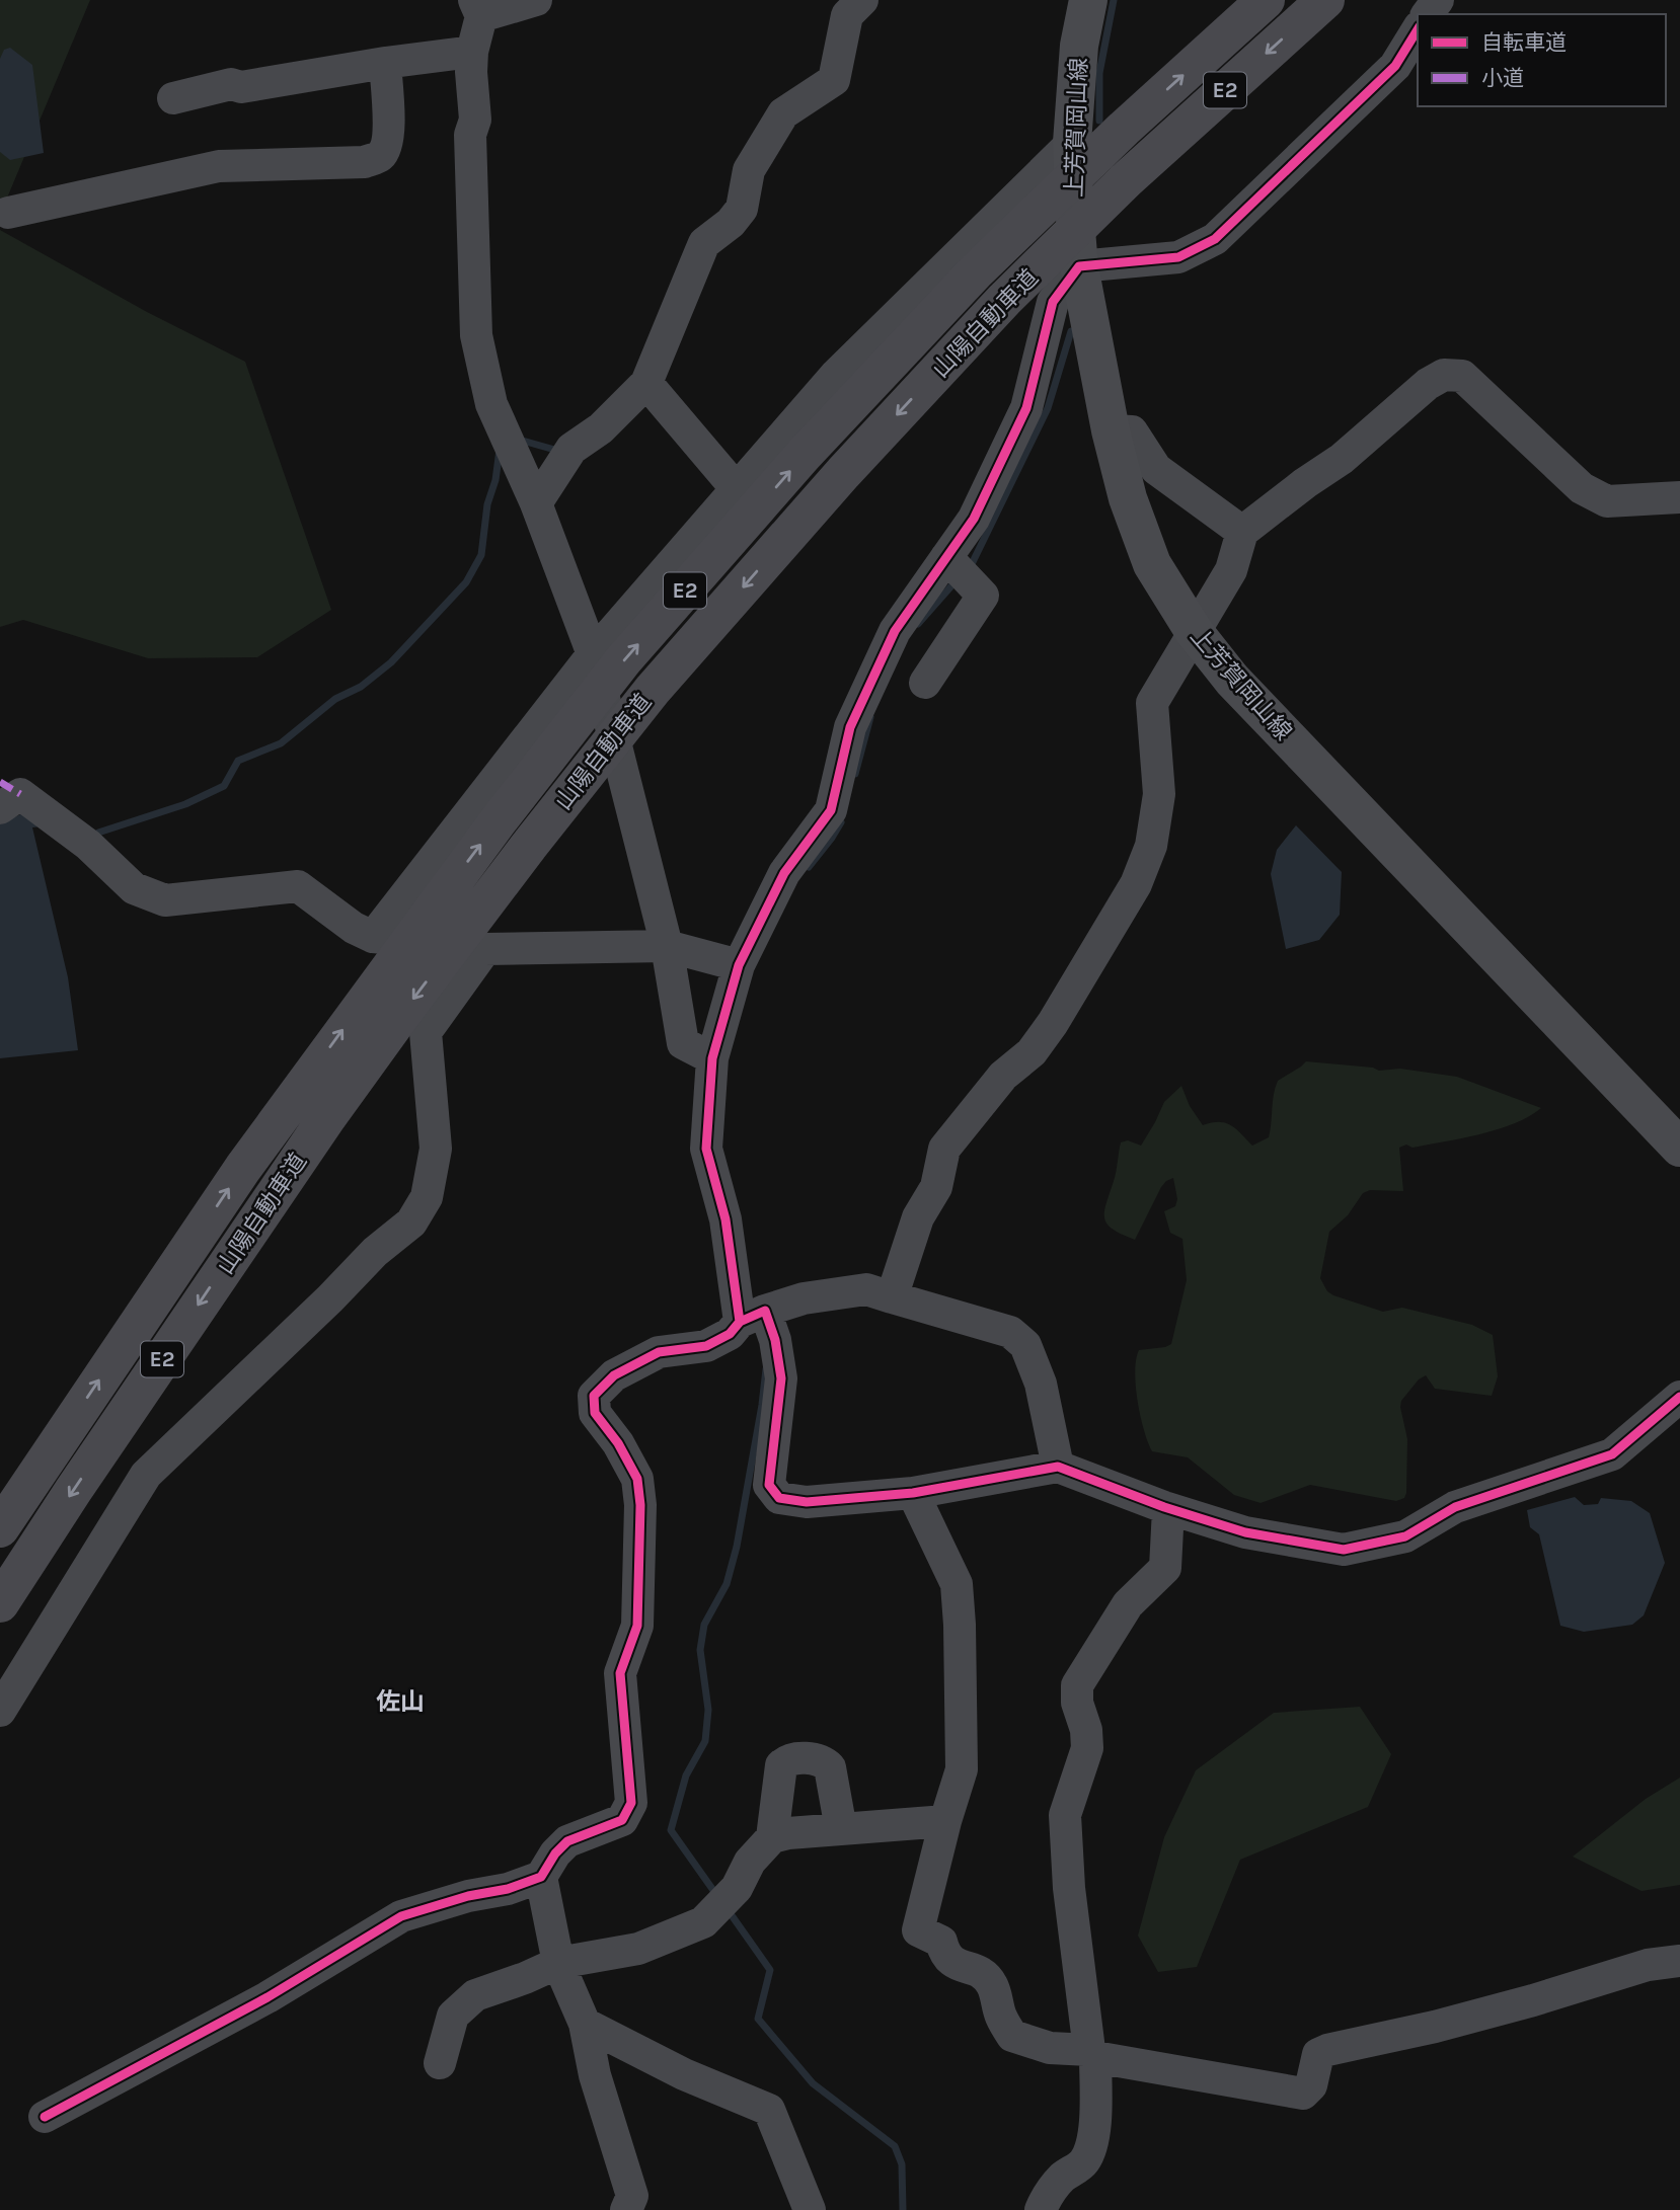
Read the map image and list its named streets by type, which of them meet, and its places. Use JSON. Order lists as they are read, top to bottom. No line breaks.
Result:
{"streets":{"highway":["E2","山陽自動車道"],"main road":["上芳賀岡山線"]},"districts":["佐山"],"legend":["自転車道","小道"]}
